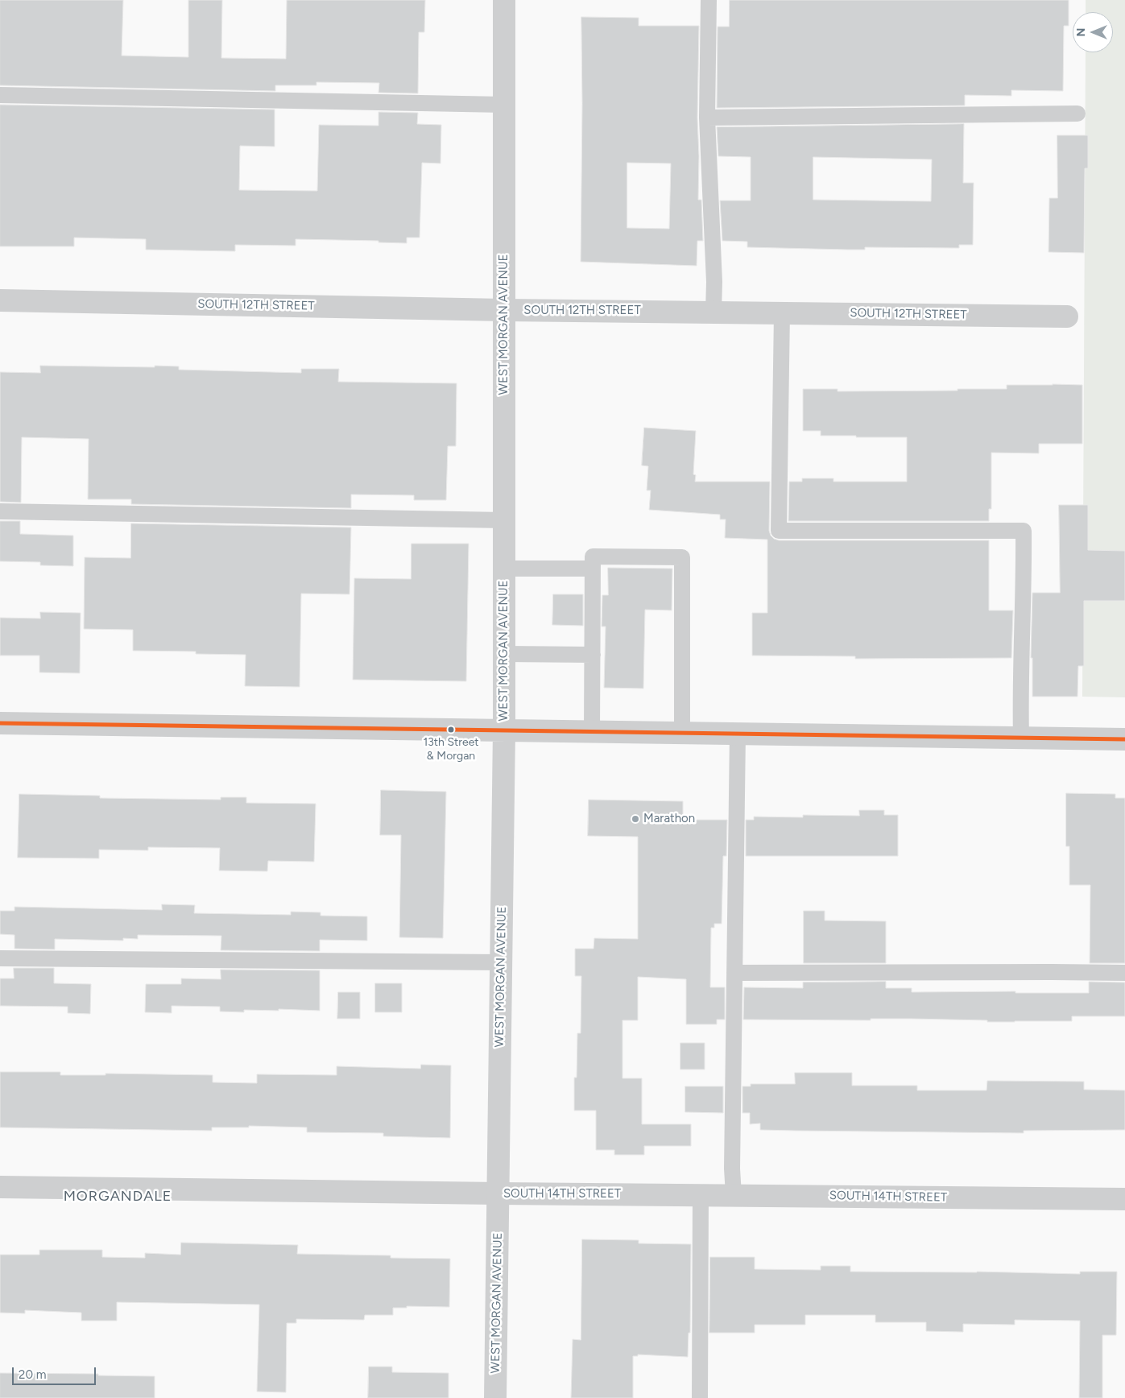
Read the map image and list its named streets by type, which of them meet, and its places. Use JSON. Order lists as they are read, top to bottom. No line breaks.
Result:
{"streets":{"street":["SOUTH 12TH STREET","WEST MORGAN AVENUE","SOUTH 14TH STREET"]},"crossings":[["SOUTH 12TH STREET","WEST MORGAN AVENUE"],["WEST MORGAN AVENUE","SOUTH 14TH STREET"]],"districts":["MORGANDALE"],"places":["13th Street & Morgan","Marathon"],"scale_bar":"20 m","north":"left"}
